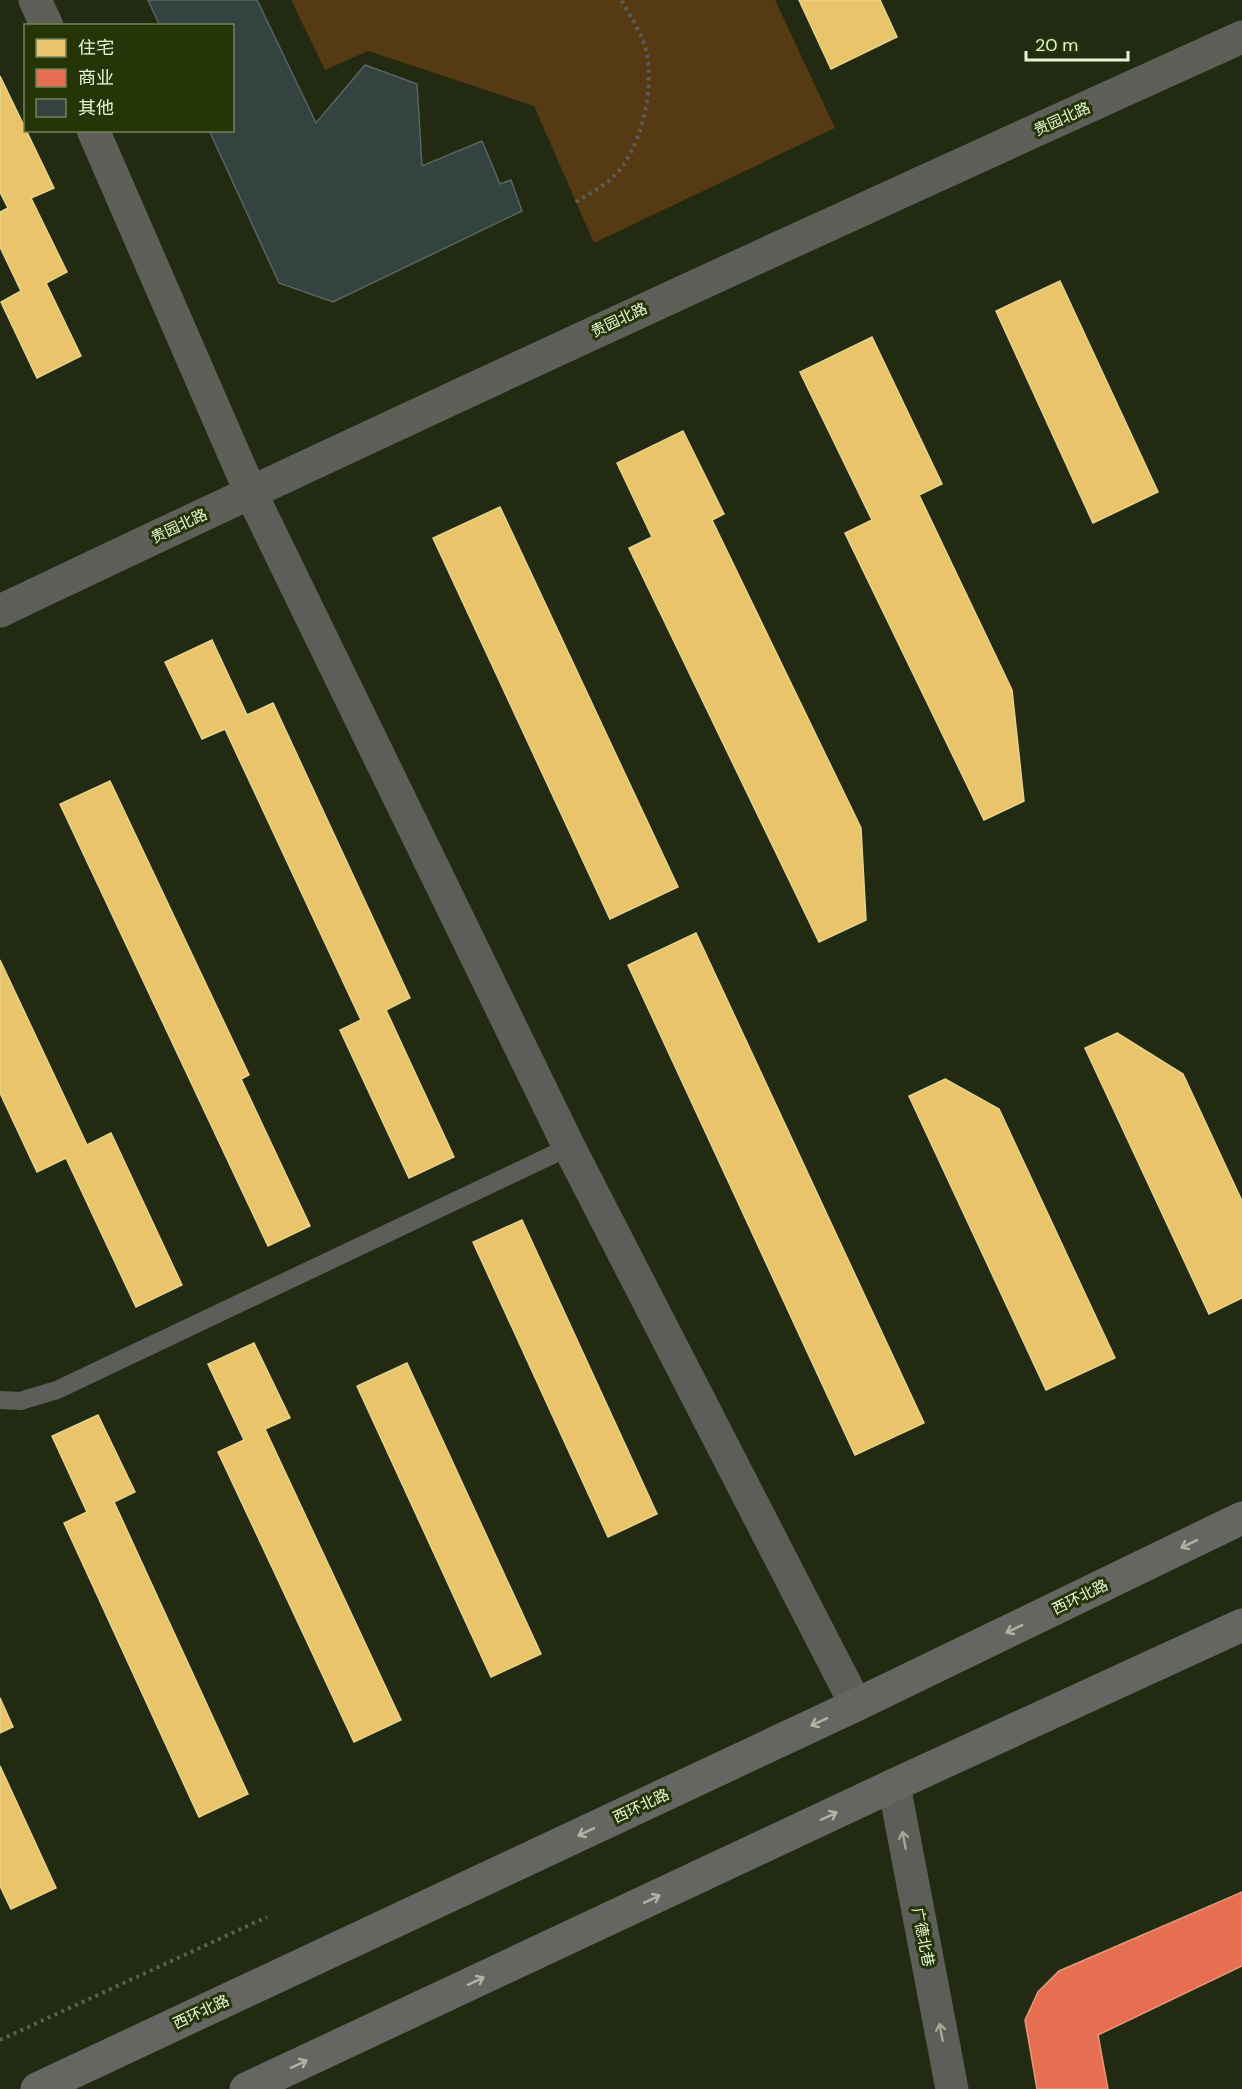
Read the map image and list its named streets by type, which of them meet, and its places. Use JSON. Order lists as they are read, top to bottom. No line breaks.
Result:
{"streets":{"main road":["西环北路"],"street":["贵园北路","广德北巷"]},"one_way":["广德北巷"],"legend":["住宅","商业","其他"],"scale_bar":"20 m"}
